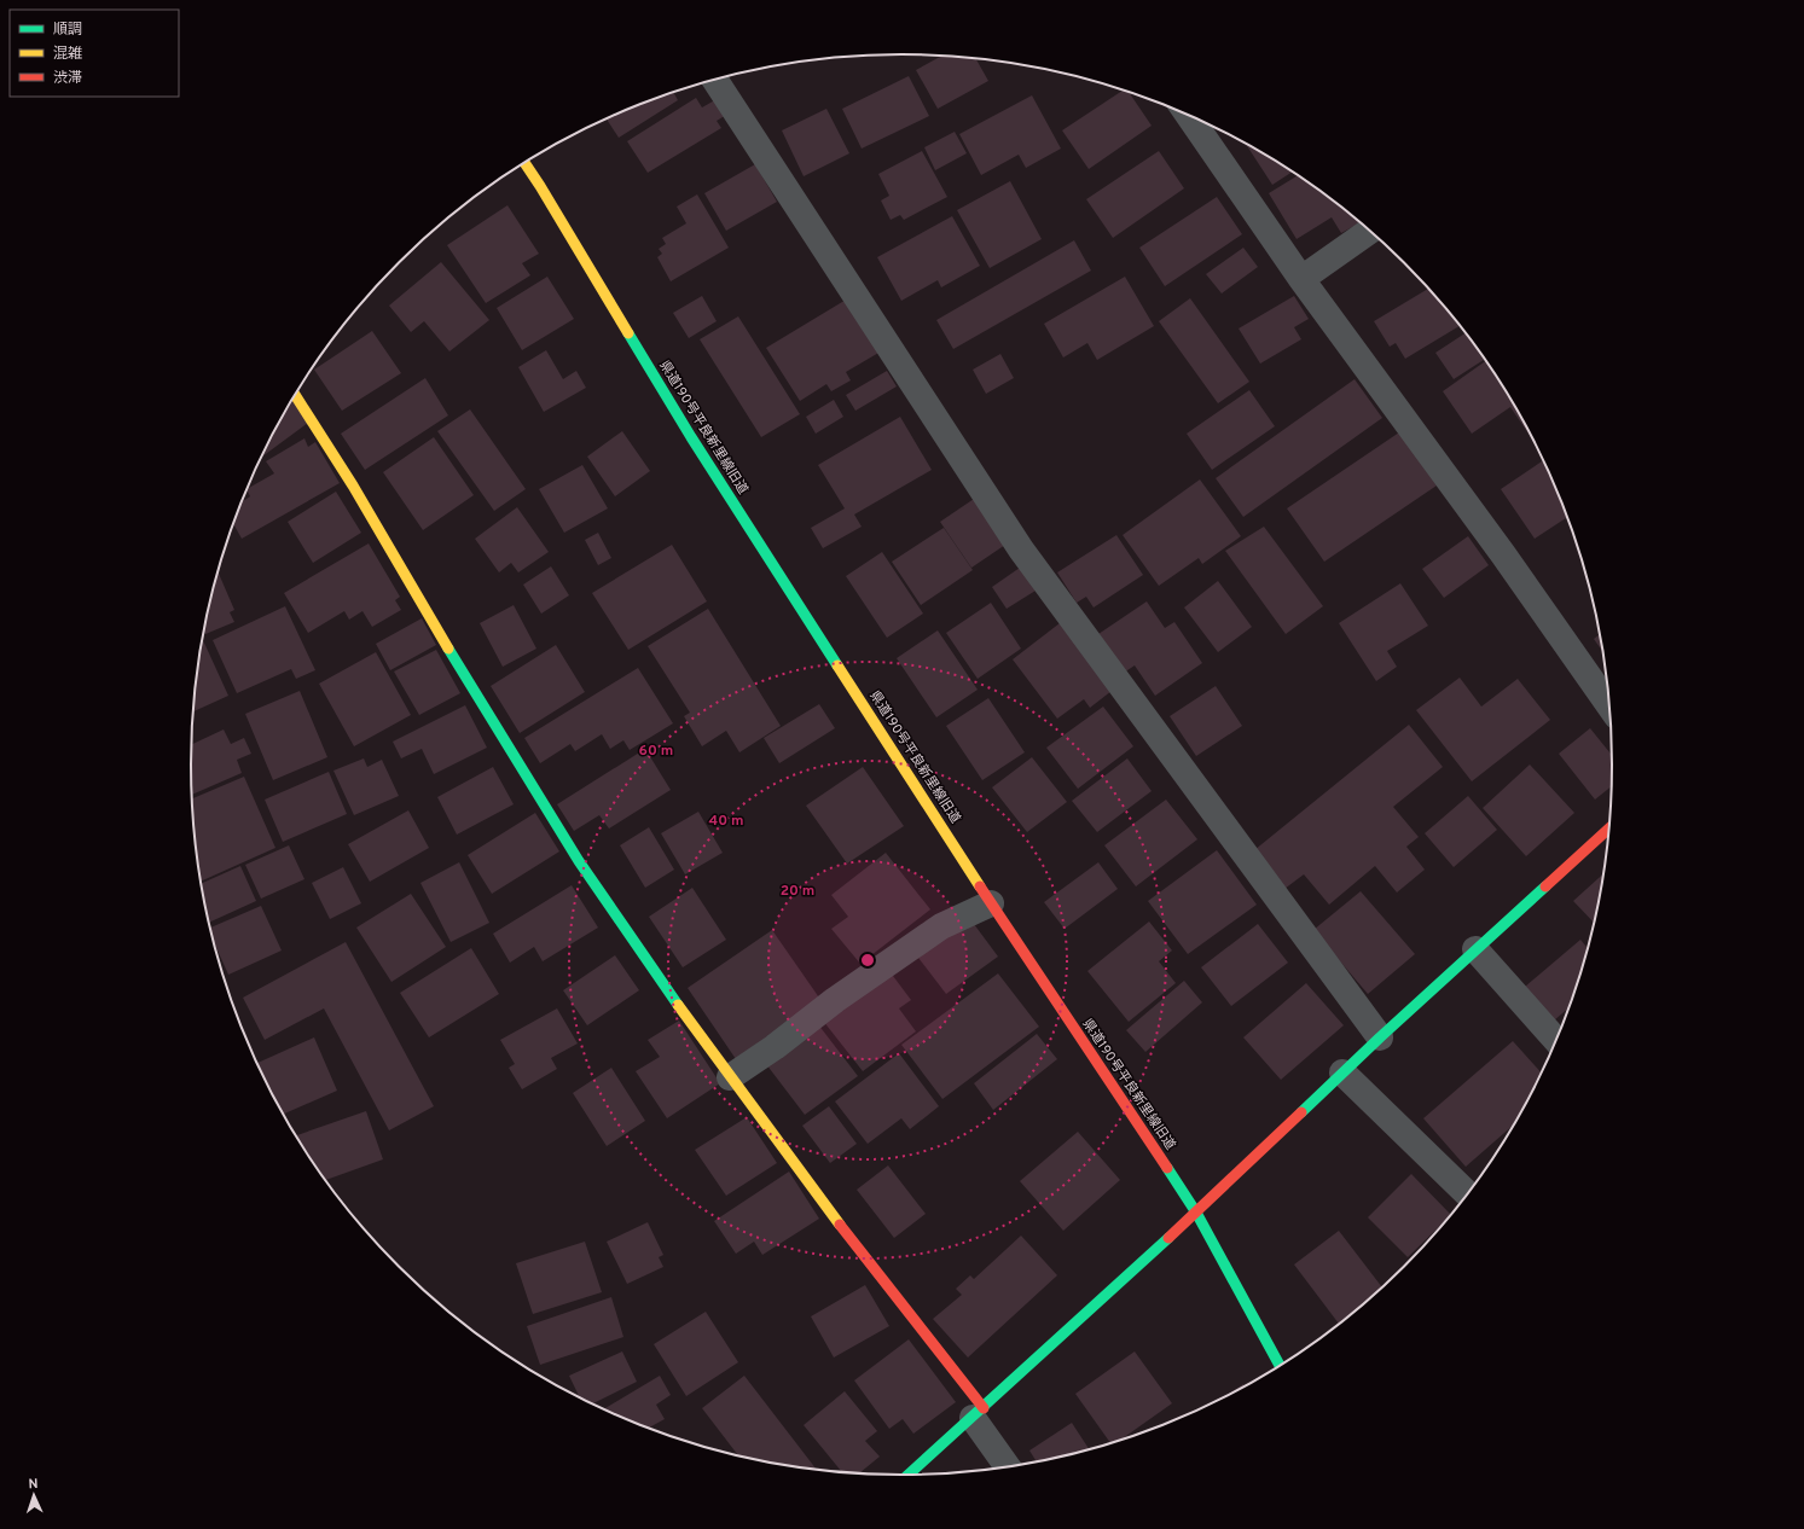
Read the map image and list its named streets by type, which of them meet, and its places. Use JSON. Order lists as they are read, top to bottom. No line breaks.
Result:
{"streets":{"street":["県道190号平良新里線旧道"]},"legend":["順調","混雑","渋滞"],"north":"top","rings":["60 m","40 m","20 m"]}
